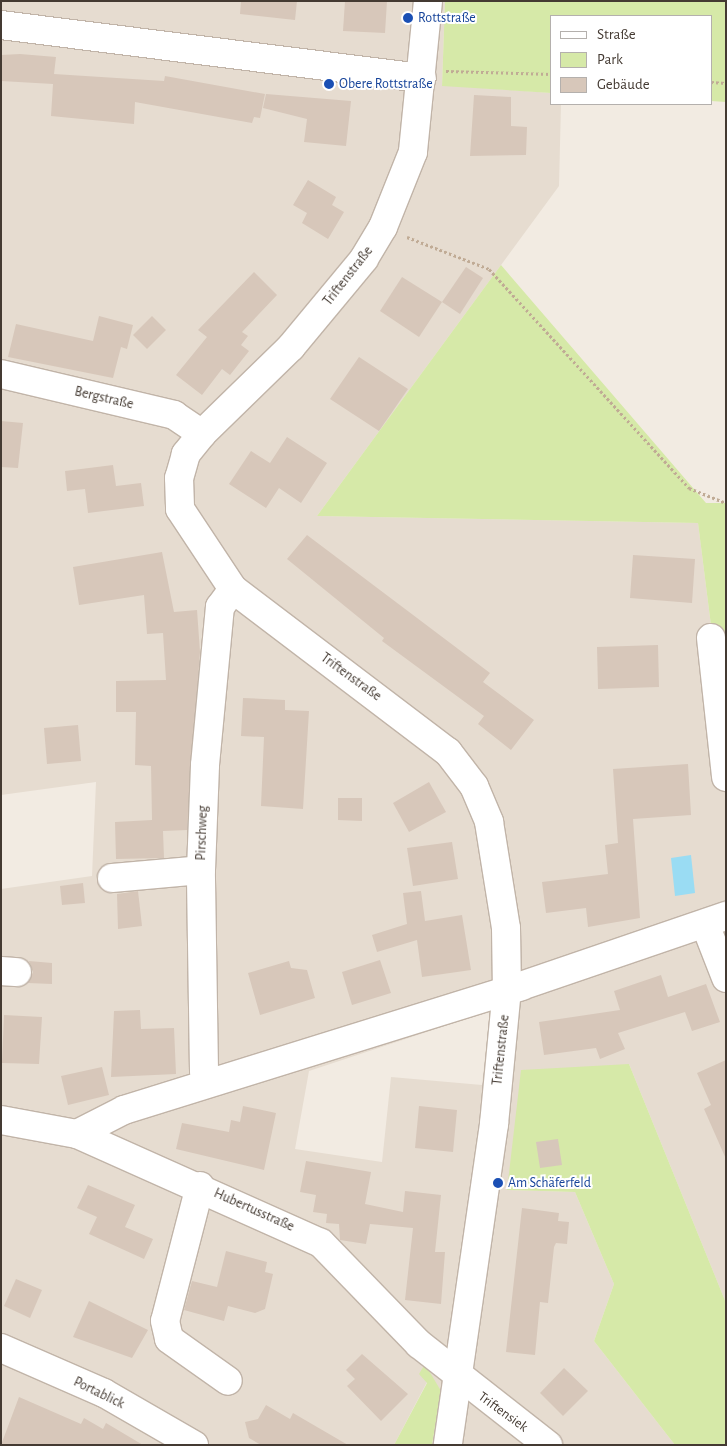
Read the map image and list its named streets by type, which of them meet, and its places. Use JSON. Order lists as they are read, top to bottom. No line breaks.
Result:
{"streets":{"street":["Triftenstraße","Bergstraße","Pirschweg","Hubertusstraße","Portablick","Triftensiek"]},"crossings":[["Triftenstraße","Bergstraße"],["Triftenstraße","Pirschweg"],["Triftenstraße","Hubertusstraße"],["Triftenstraße","Triftensiek"],["Hubertusstraße","Triftensiek"]],"places":["Rottstraße","Obere Rottstraße","Am Schäferfeld"],"legend":["Straße","Park","Gebäude"]}
